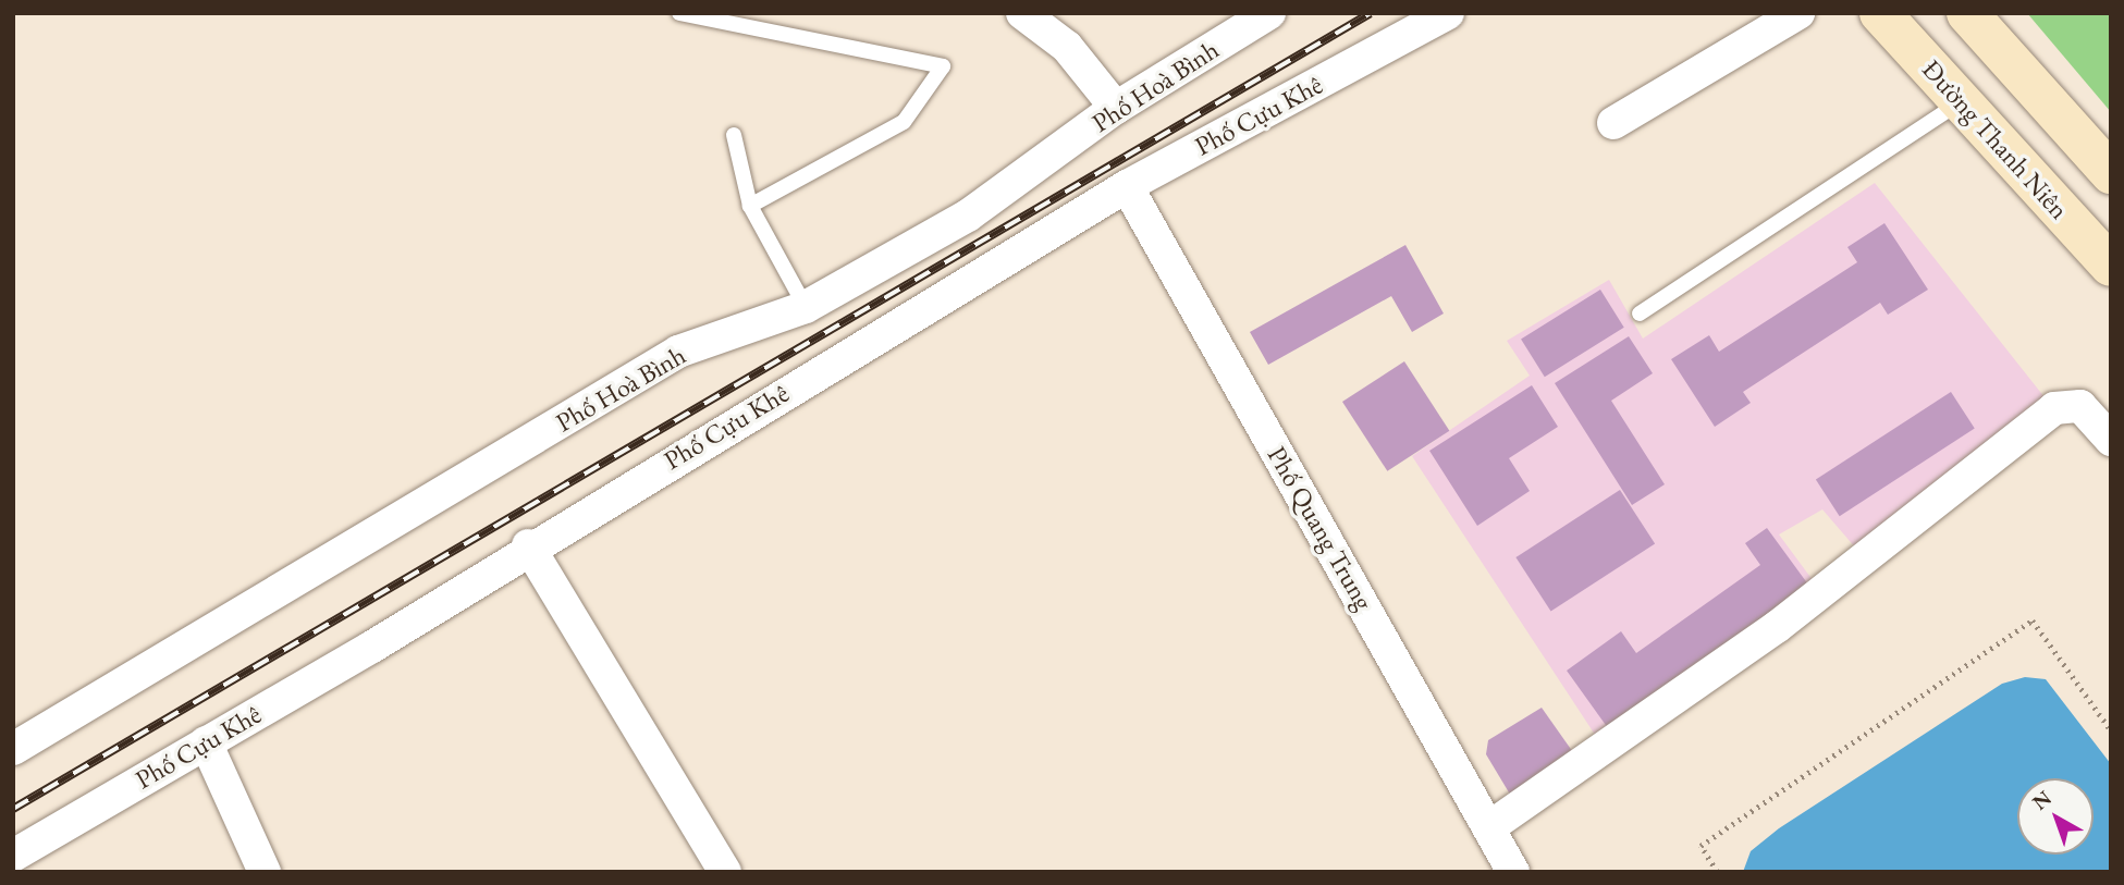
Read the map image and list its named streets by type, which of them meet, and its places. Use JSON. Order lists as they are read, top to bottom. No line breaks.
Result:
{"streets":{"main road":["Đường Thanh Niên"],"street":["Phố Hoà Bình","Phố Cựu Khê","Phố Quang Trung"]},"crossings":[["Phố Cựu Khê","Phố Quang Trung"]],"north":"top left"}
